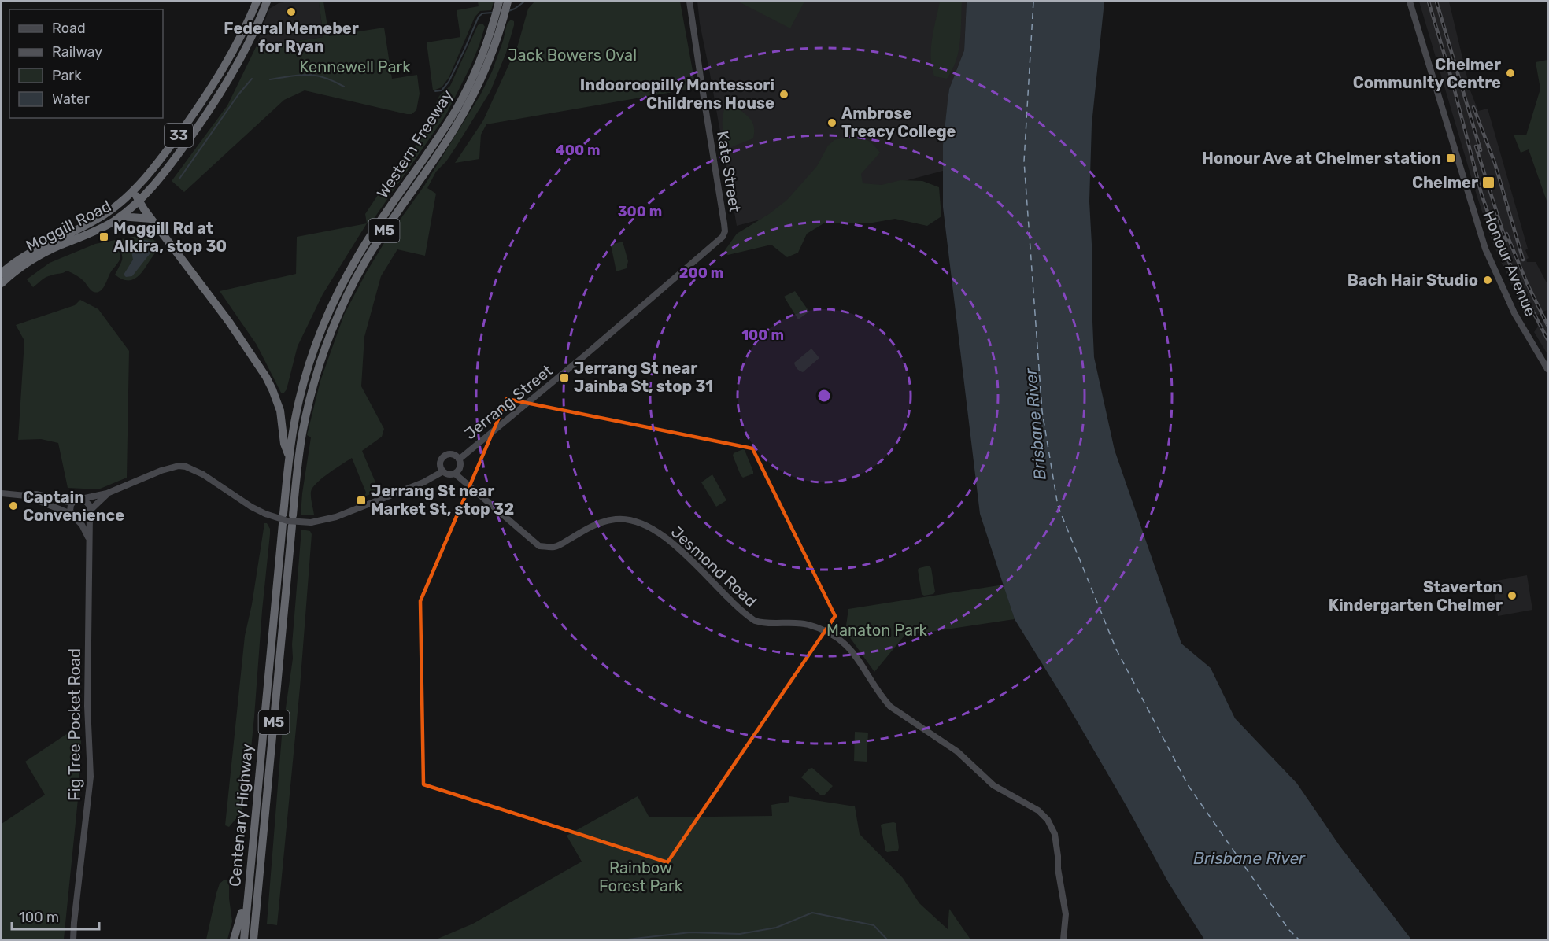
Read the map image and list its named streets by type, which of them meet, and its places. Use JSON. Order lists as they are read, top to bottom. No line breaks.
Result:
{"streets":{"highway":["33","Western Freeway","Moggill Road","M5","Centenary Highway"],"street":["Kate Street","Honour Avenue","Jerrang Street","Jesmond Road","Fig Tree Pocket Road"]},"crossings":[["Western Freeway","M5"],["Kate Street","Jerrang Street"],["Jerrang Street","Jesmond Road"]],"water":["Brisbane River"],"parks":["Jack Bowers Oval","Kennewell Park","Manaton Park","Rainbow Forest Park"],"places":{"other":["Federal Memeber for Ryan","Chelmer Community Centre","Indooroopilly Montessori Childrens House","Ambrose Treacy College","Bach Hair Studio","Captain Convenience","Staverton Kindergarten Chelmer"],"transit":["Honour Ave at Chelmer station","Chelmer","Moggill Rd at Alkira, stop 30","Jerrang St near Jainba St, stop 31","Jerrang St near Market St, stop 32"]},"legend":["Road","Railway","Park","Water"],"scale_bar":"100 m","rings":["400 m","300 m","200 m","100 m"]}
